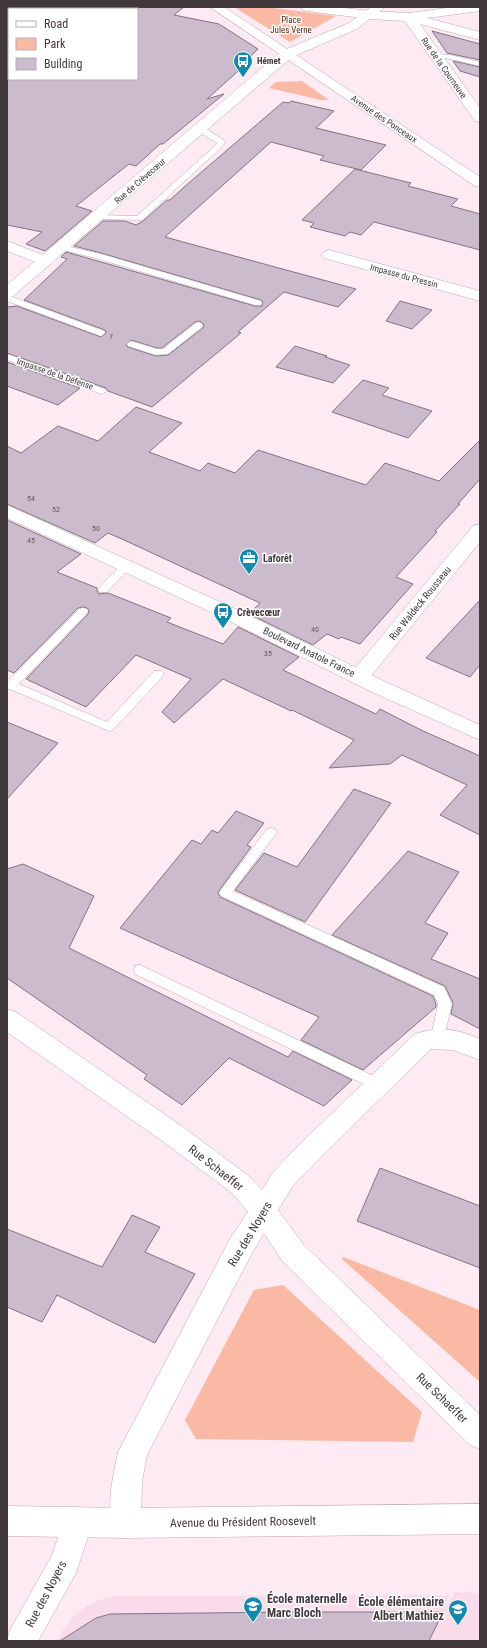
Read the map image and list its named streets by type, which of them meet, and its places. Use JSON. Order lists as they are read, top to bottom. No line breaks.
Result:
{"streets":{"street":["Rue de la Courneuve","Avenue des Ponceaux","Rue de Crèvecœur","Impasse du Pressin","Rue Waldeck Rousseau","Boulevard Anatole France","Rue Schaeffer","Rue des Noyers","Avenue du Président Roosevelt"],"lane":["Impasse de la Défense"]},"crossings":[["Avenue des Ponceaux","Rue de Crèvecœur"],["Rue Waldeck Rousseau","Boulevard Anatole France"],["Rue Schaeffer","Rue des Noyers"],["Rue des Noyers","Avenue du Président Roosevelt"]],"parks":["Place Jules Verne"],"places":{"bus stop":["Hémet","Crèvecœur"],"office":["Laforêt"],"school or university":["École maternelle Marc Bloch","École élémentaire Albert Mathiez"]},"house_numbers":["7","54","52","50","45","40","35"],"legend":["Road","Park","Building"]}
